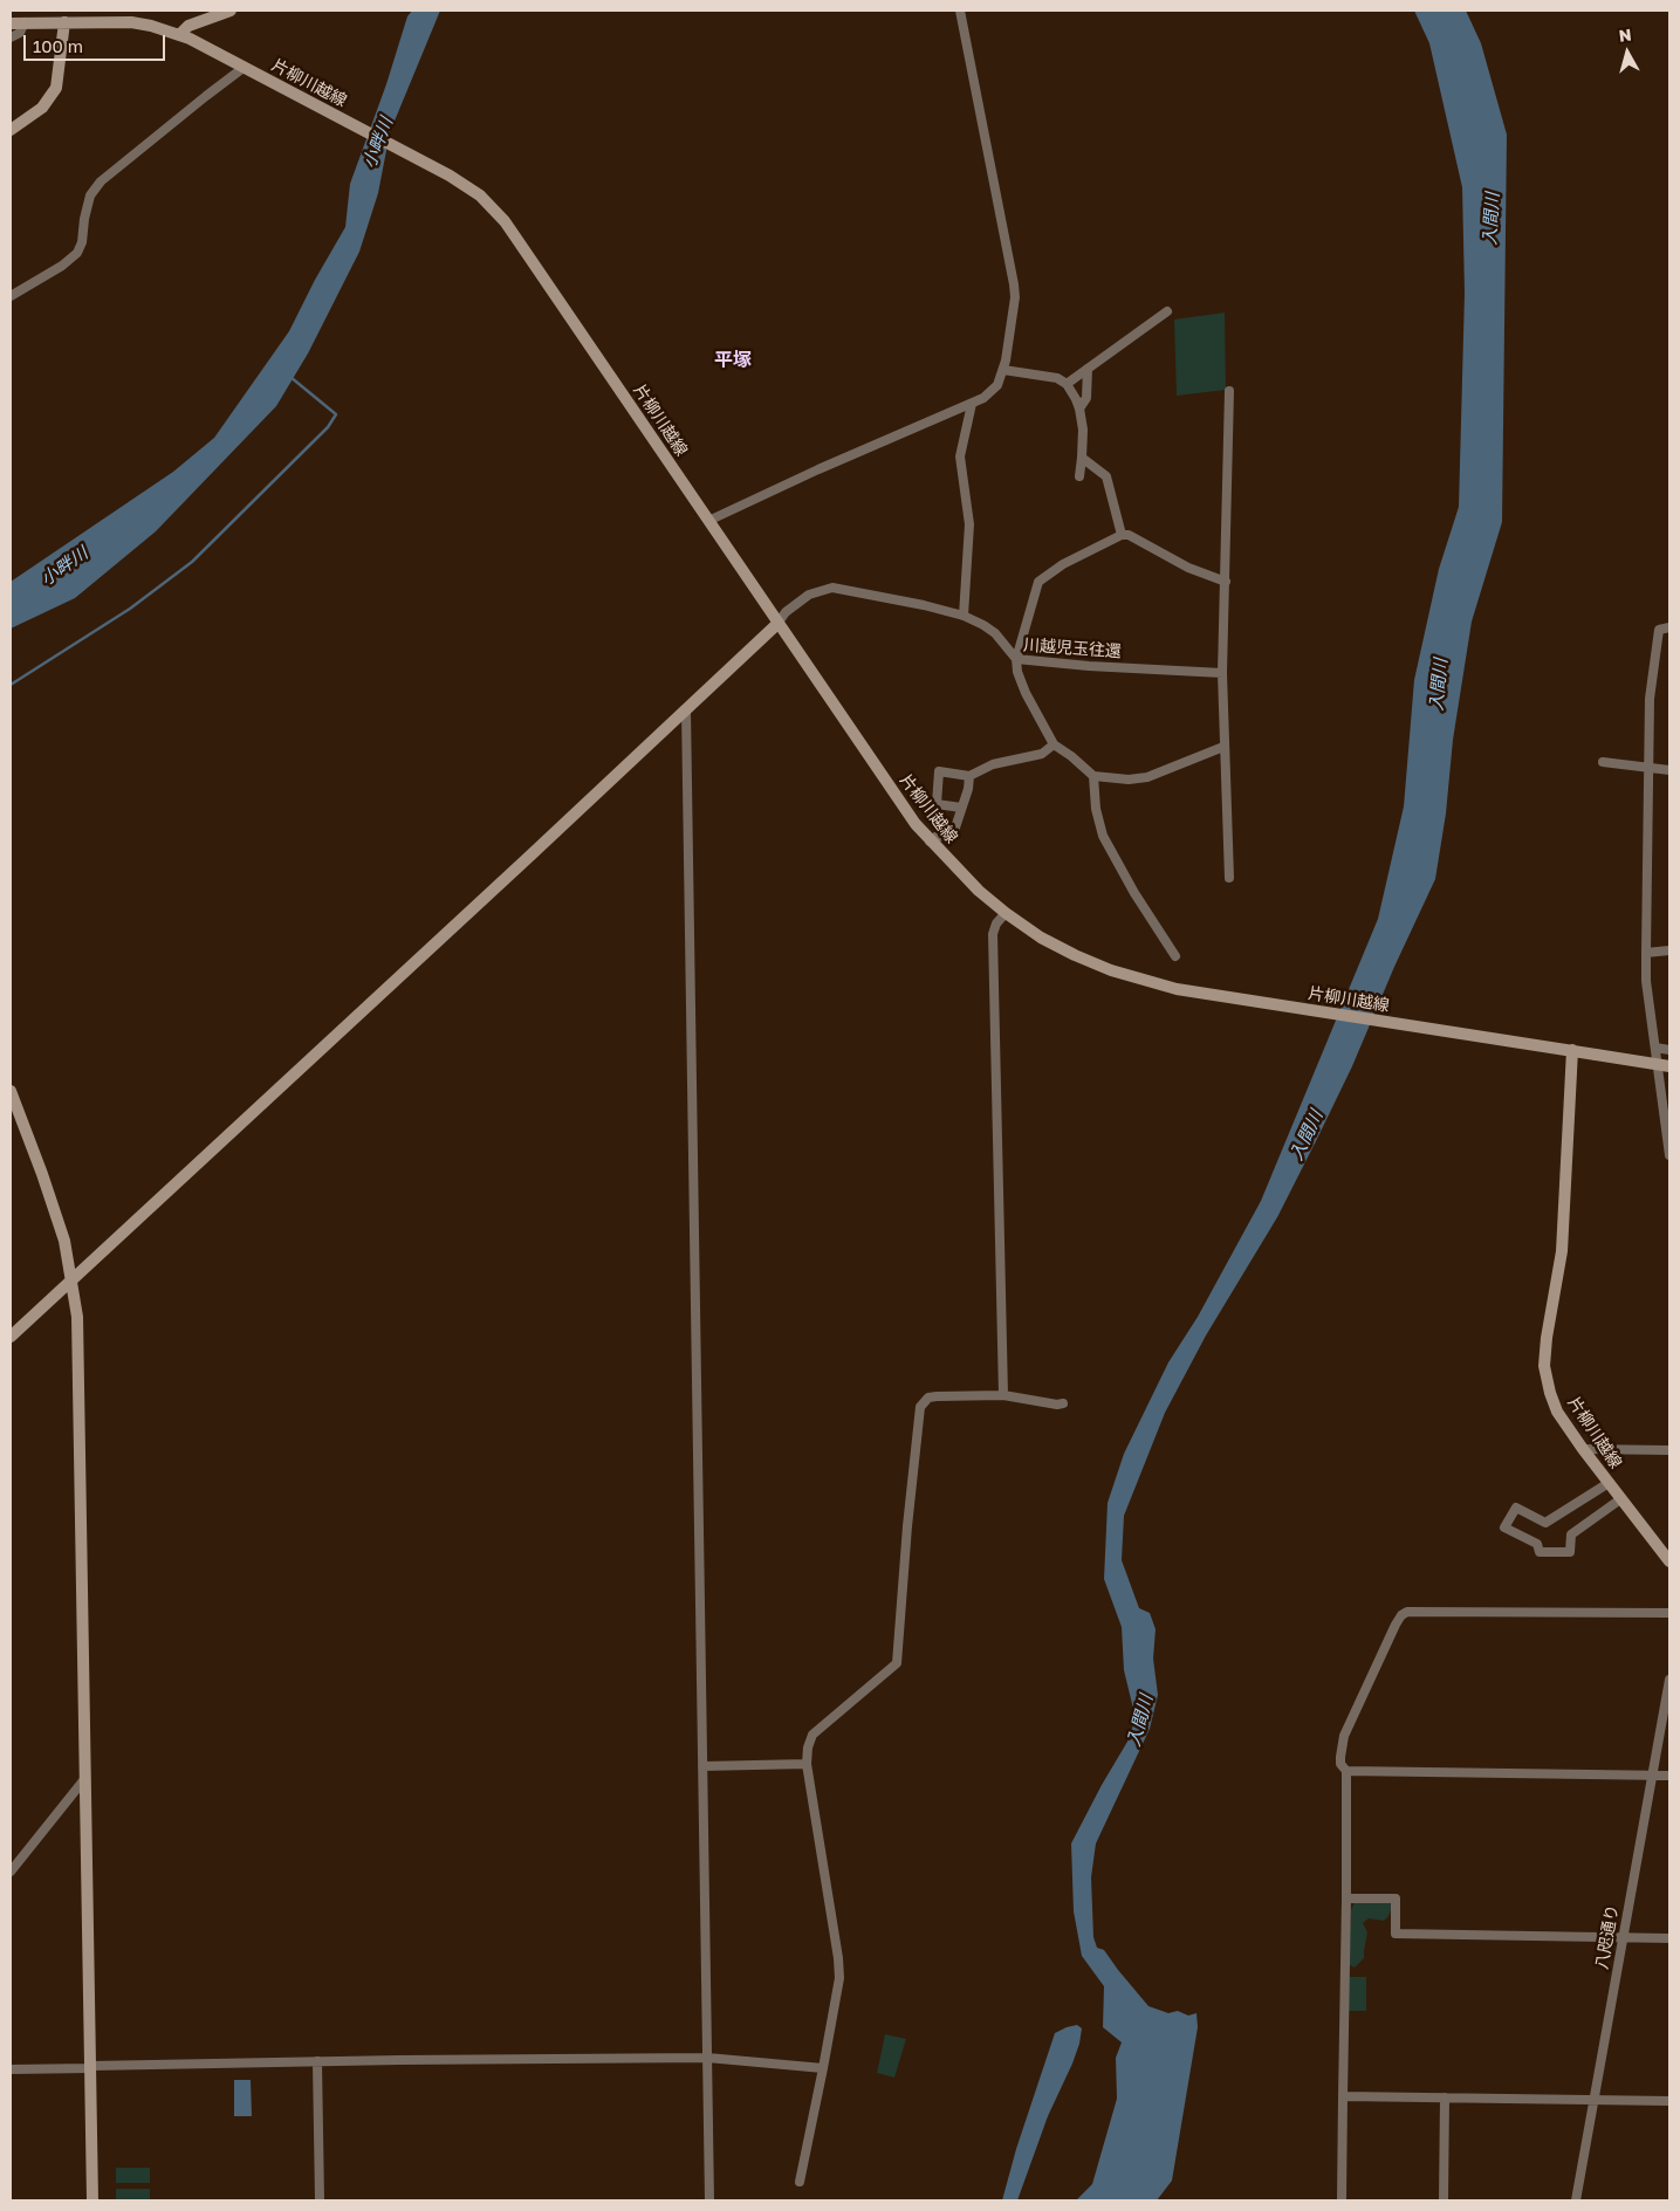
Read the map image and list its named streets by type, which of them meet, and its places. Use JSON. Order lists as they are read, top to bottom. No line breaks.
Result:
{"streets":{"main road":["片柳川越線"],"street":["川越児玉往還","八咫通り"]},"crossings":[["片柳川越線","川越児玉往還"]],"districts":["平塚"],"water":["小畔川","入間川"],"scale_bar":"100 m","north":"top"}
